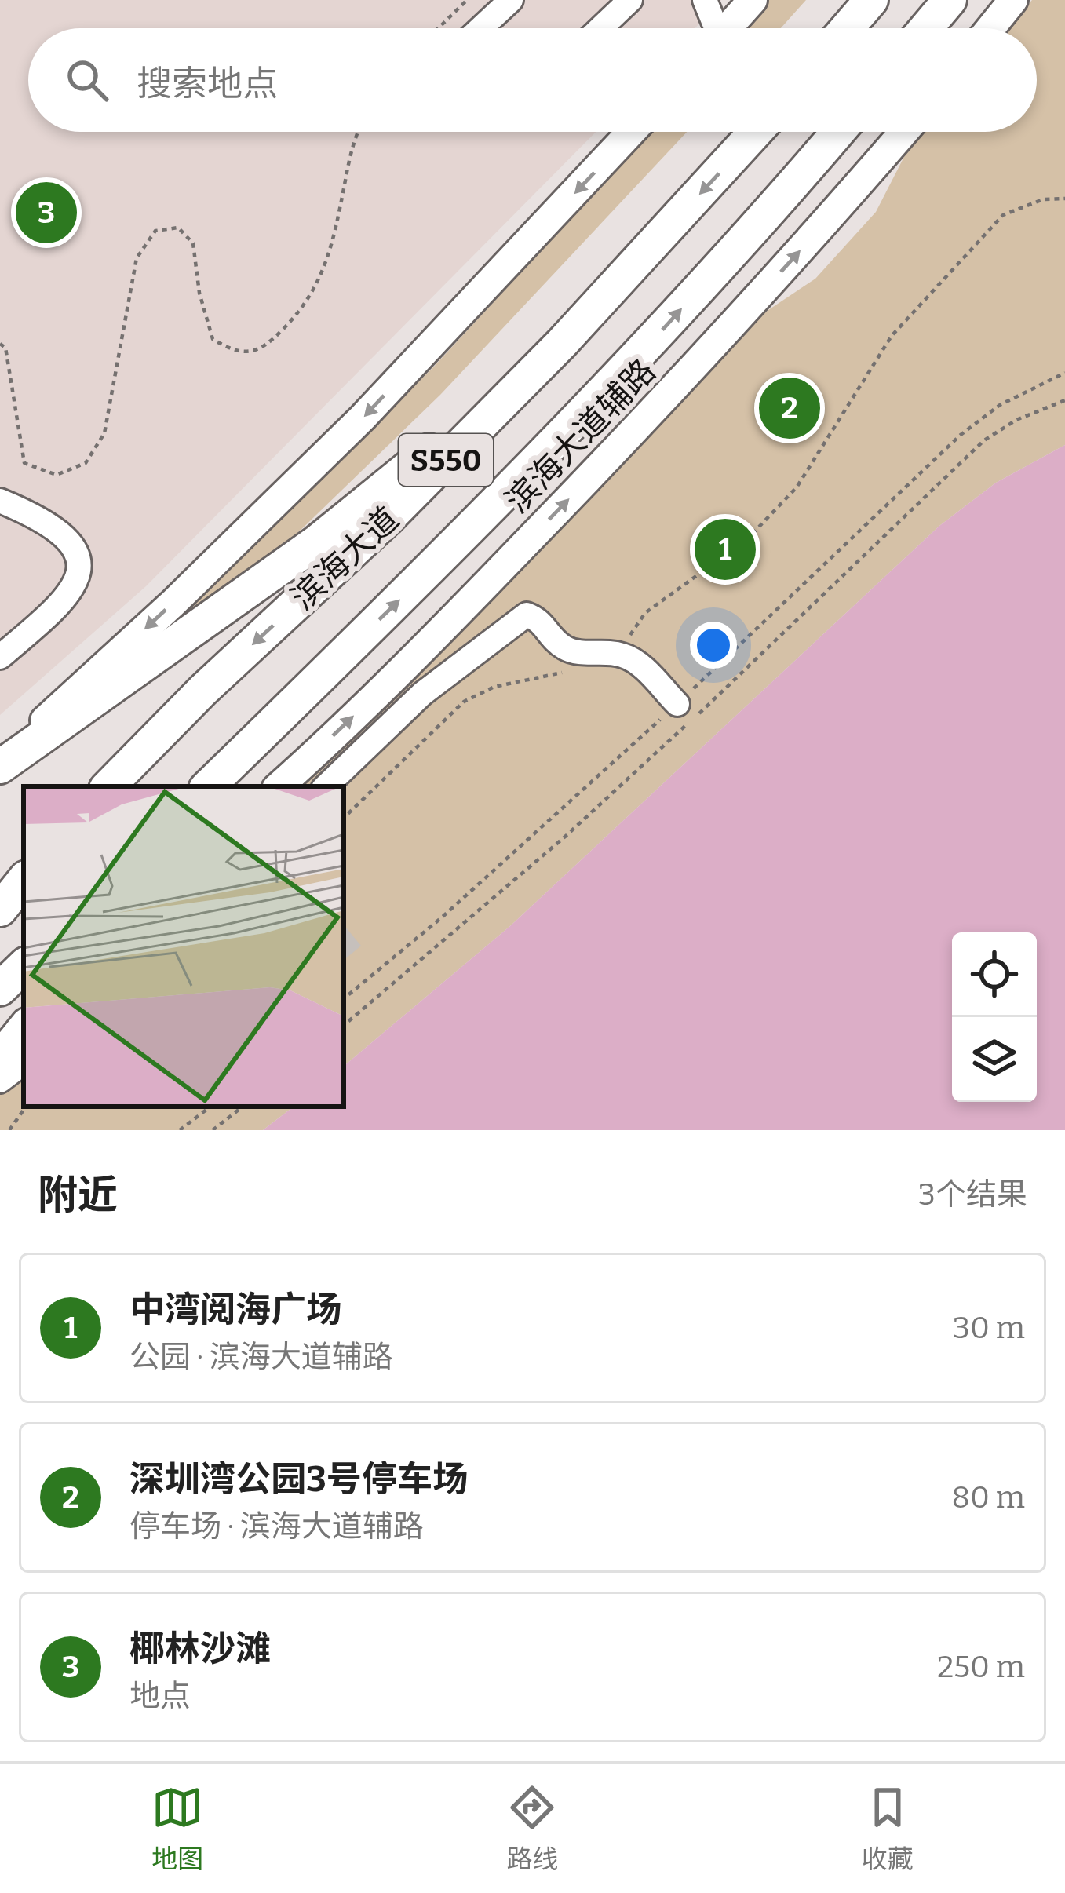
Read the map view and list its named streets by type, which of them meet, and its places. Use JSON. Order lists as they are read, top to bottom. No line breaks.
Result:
{"streets":{"highway":["S550","滨海大道"],"main road":["滨海大道辅路"]},"page":{"search":"搜索地点","pins":["3","2","1"],"heading":["附近","3个结果"],"list":[{"mark":"1","name":"中湾阅海广场","note":"公园 · 滨海大道辅路","value":"30 m"},{"mark":"2","name":"深圳湾公园3号停车场","note":"停车场 · 滨海大道辅路","value":"80 m"},{"mark":"3","name":"椰林沙滩","note":"地点","value":"250 m"}],"nav":["地图","路线","收藏"]}}
